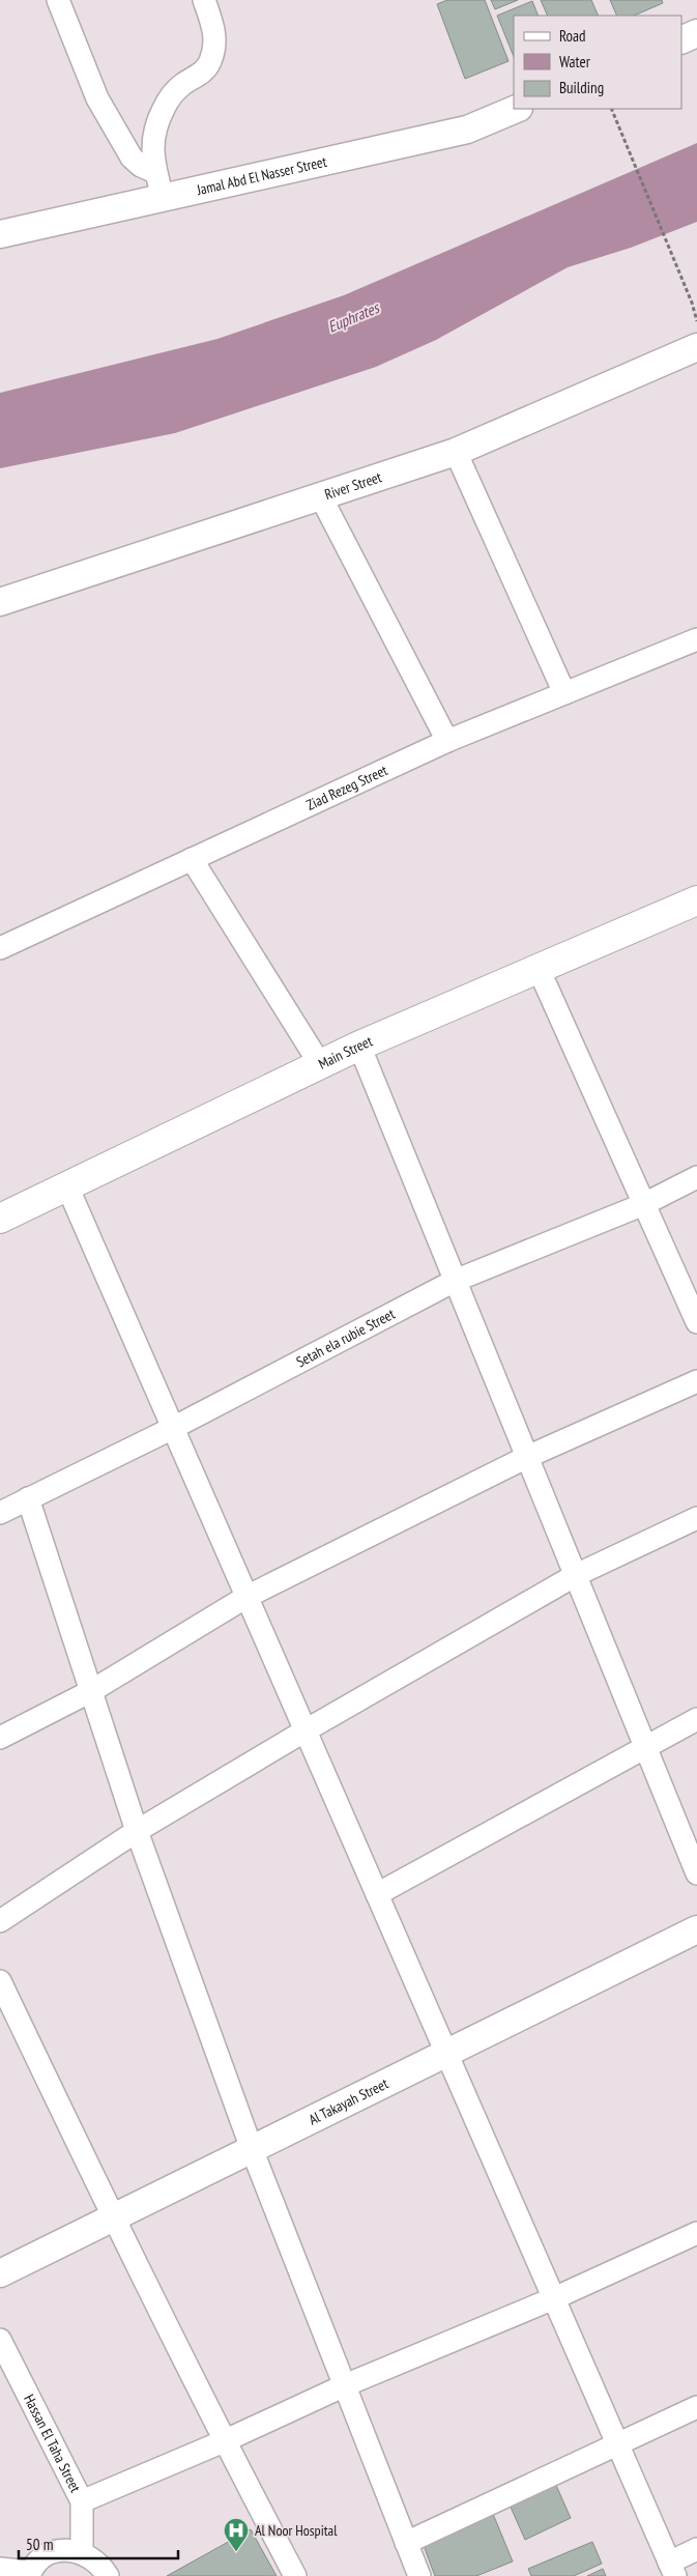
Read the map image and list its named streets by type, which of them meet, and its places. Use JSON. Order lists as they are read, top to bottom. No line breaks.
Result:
{"streets":{"main road":["Main Street"],"street":["Jamal Abd El Nasser Street","River Street","Ziad Rezeg Street","Setah ela rubie Street","Al Takayah Street","Hassan El Taha Street"]},"water":["Euphrates"],"places":{"hospital":["Al Noor Hospital"]},"legend":["Road","Water","Building"],"scale_bar":"50 m"}
